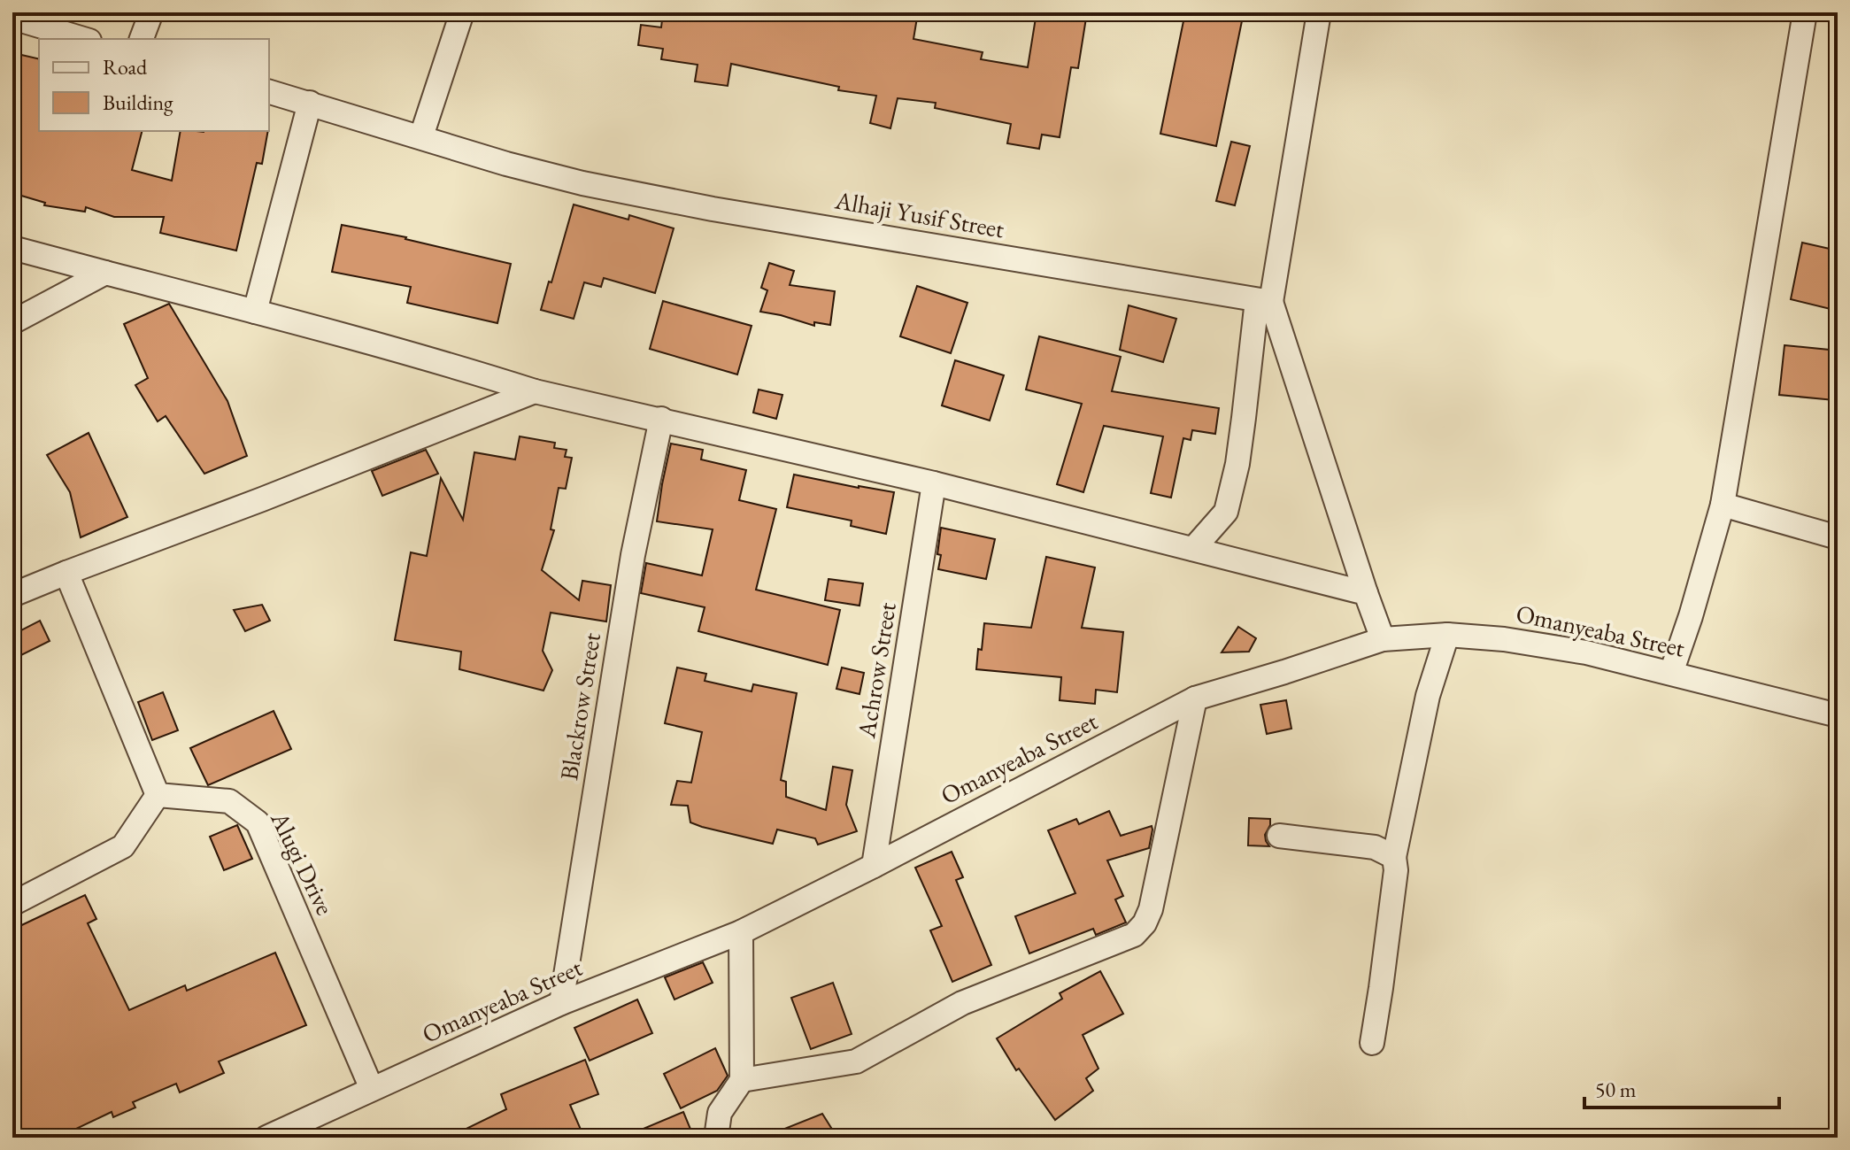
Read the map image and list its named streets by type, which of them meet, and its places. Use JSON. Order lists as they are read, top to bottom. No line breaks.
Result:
{"streets":{"street":["Alhaji Yusif Street","Omanyeaba Street","Achrow Street","Blackrow Street","Alugi Drive"]},"crossings":[["Omanyeaba Street","Achrow Street"],["Omanyeaba Street","Blackrow Street"],["Omanyeaba Street","Alugi Drive"]],"legend":["Road","Building"],"scale_bar":"50 m"}
